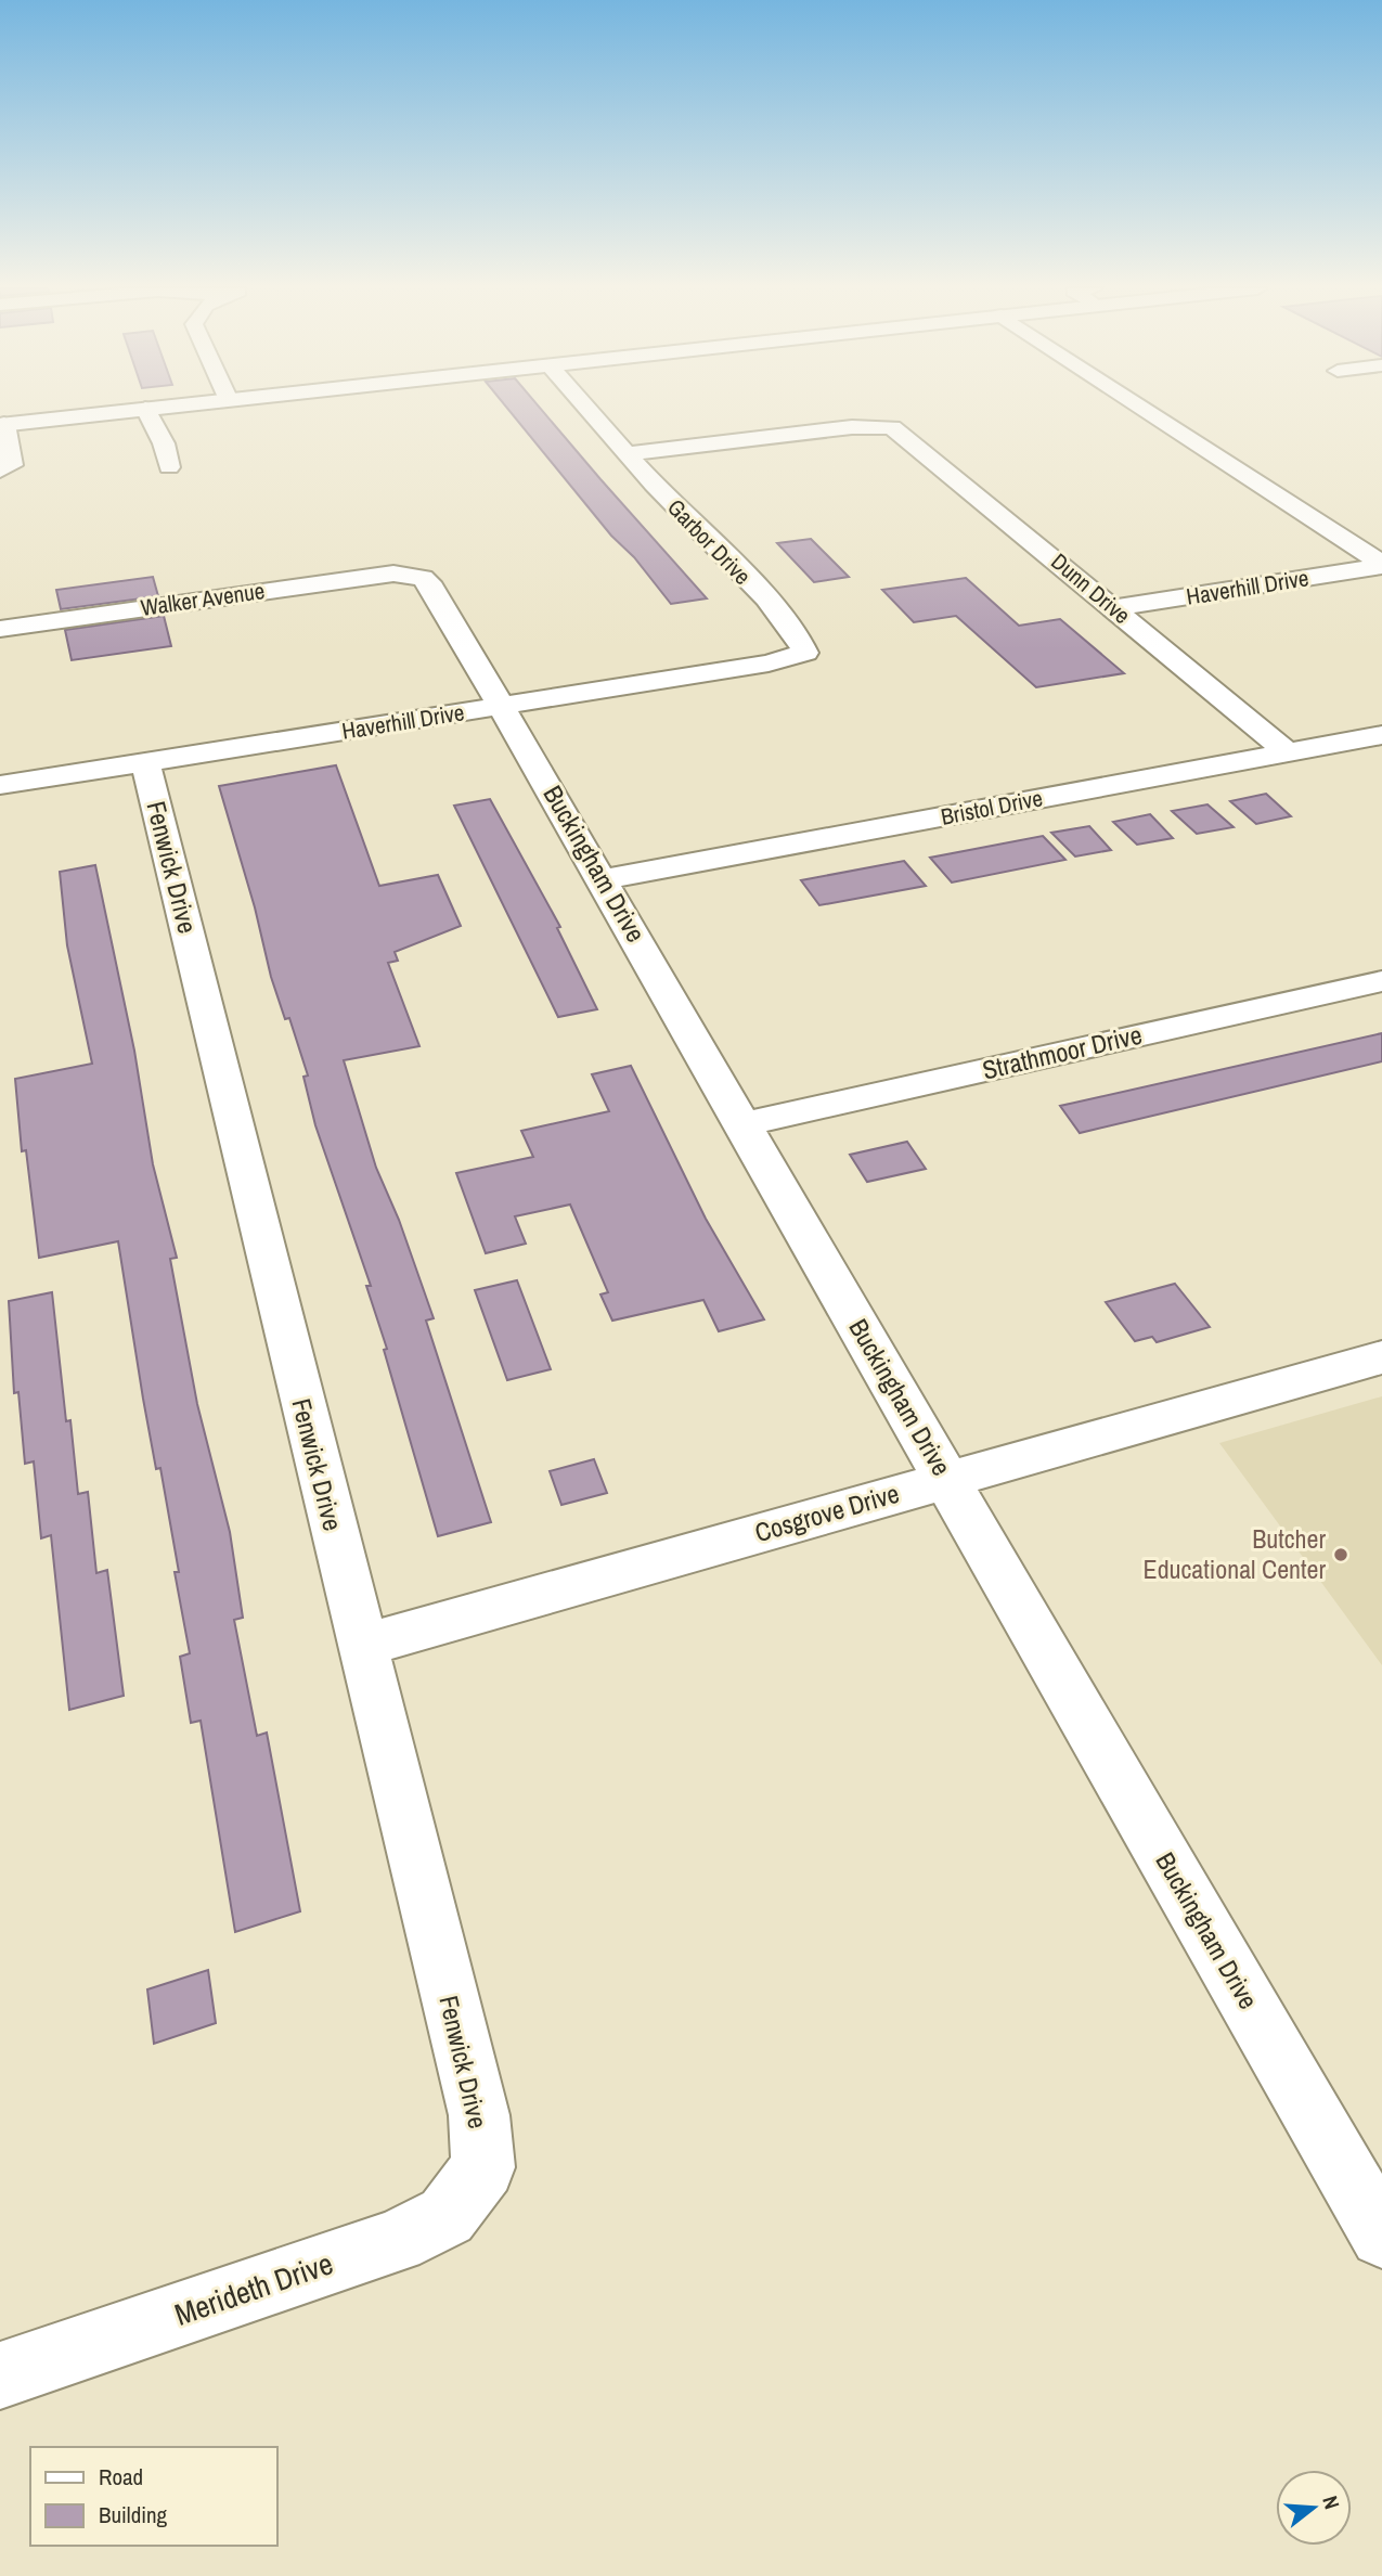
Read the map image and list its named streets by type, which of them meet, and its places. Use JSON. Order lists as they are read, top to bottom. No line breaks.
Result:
{"streets":{"street":["Garbor Drive","Haverhill Drive","Dunn Drive","Walker Avenue","Bristol Drive","Buckingham Drive","Fenwick Drive","Strathmoor Drive","Cosgrove Drive","Merideth Drive"]},"crossings":[["Garbor Drive","Haverhill Drive"],["Garbor Drive","Dunn Drive"],["Haverhill Drive","Dunn Drive"],["Haverhill Drive","Buckingham Drive"],["Haverhill Drive","Fenwick Drive"],["Dunn Drive","Bristol Drive"],["Walker Avenue","Buckingham Drive"],["Bristol Drive","Buckingham Drive"],["Buckingham Drive","Strathmoor Drive"],["Buckingham Drive","Cosgrove Drive"],["Fenwick Drive","Cosgrove Drive"],["Fenwick Drive","Merideth Drive"]],"places":["Butcher Educational Center"],"legend":["Road","Building"],"north":"right"}
